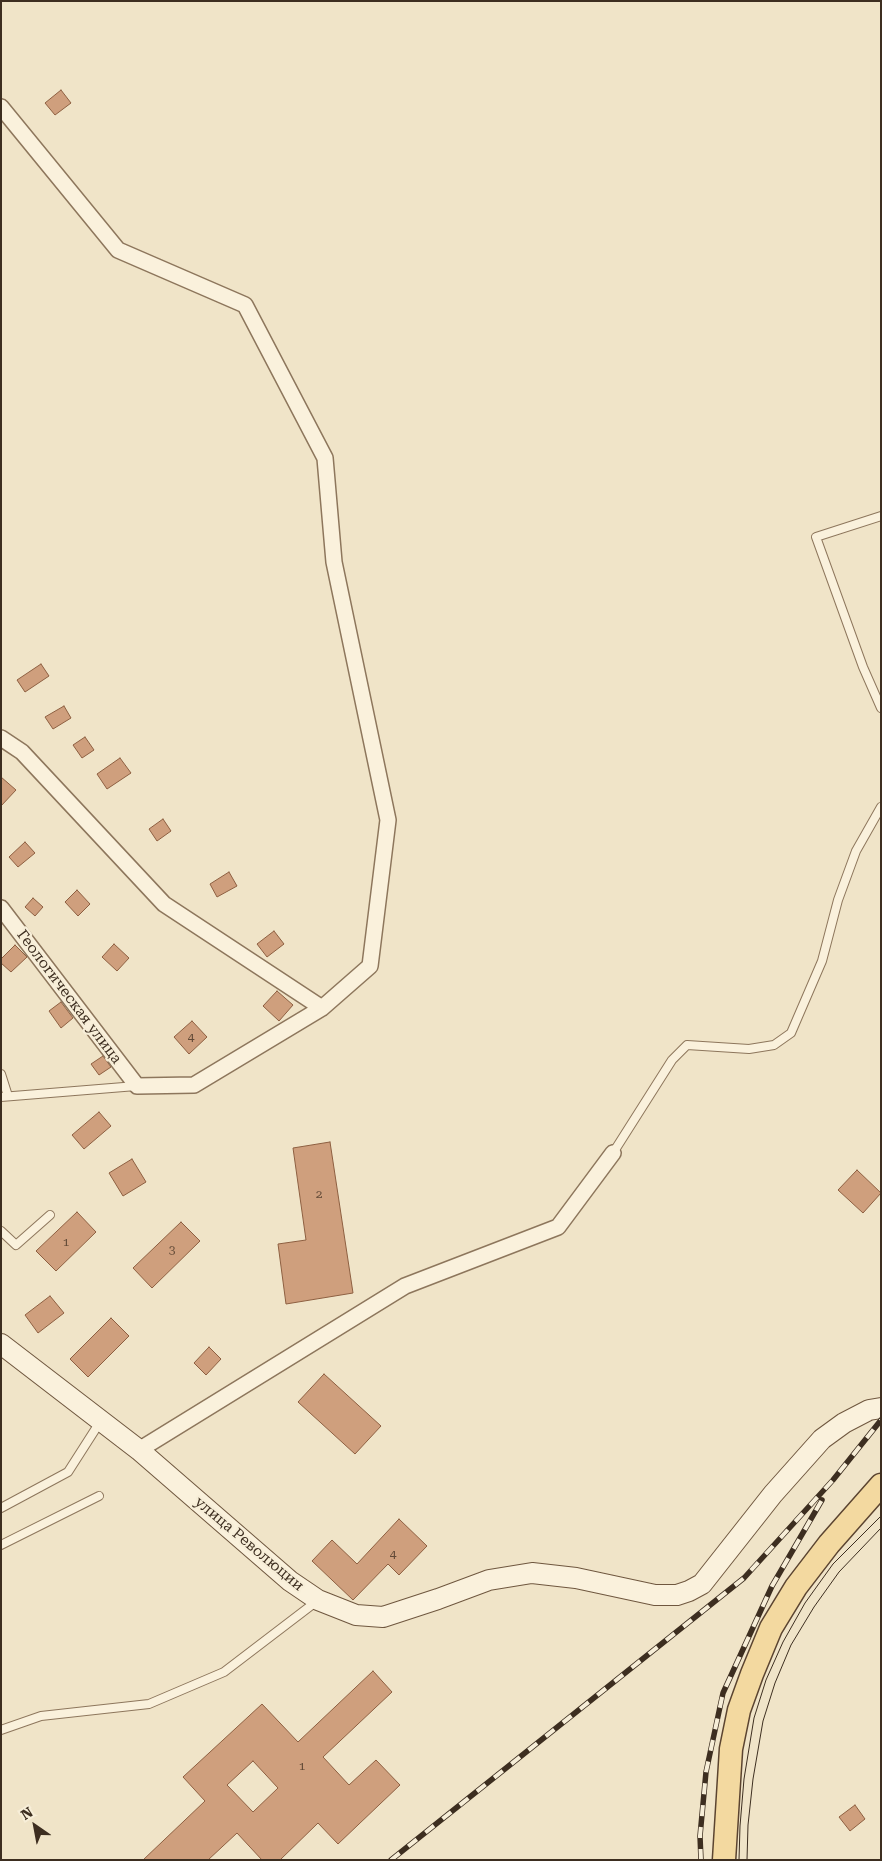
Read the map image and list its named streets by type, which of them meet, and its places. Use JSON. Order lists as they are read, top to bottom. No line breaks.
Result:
{"streets":{"street":["Геологическая улица","улица Революции"]},"house_numbers":["4","2","1","3","4","1"],"north":"top left"}
